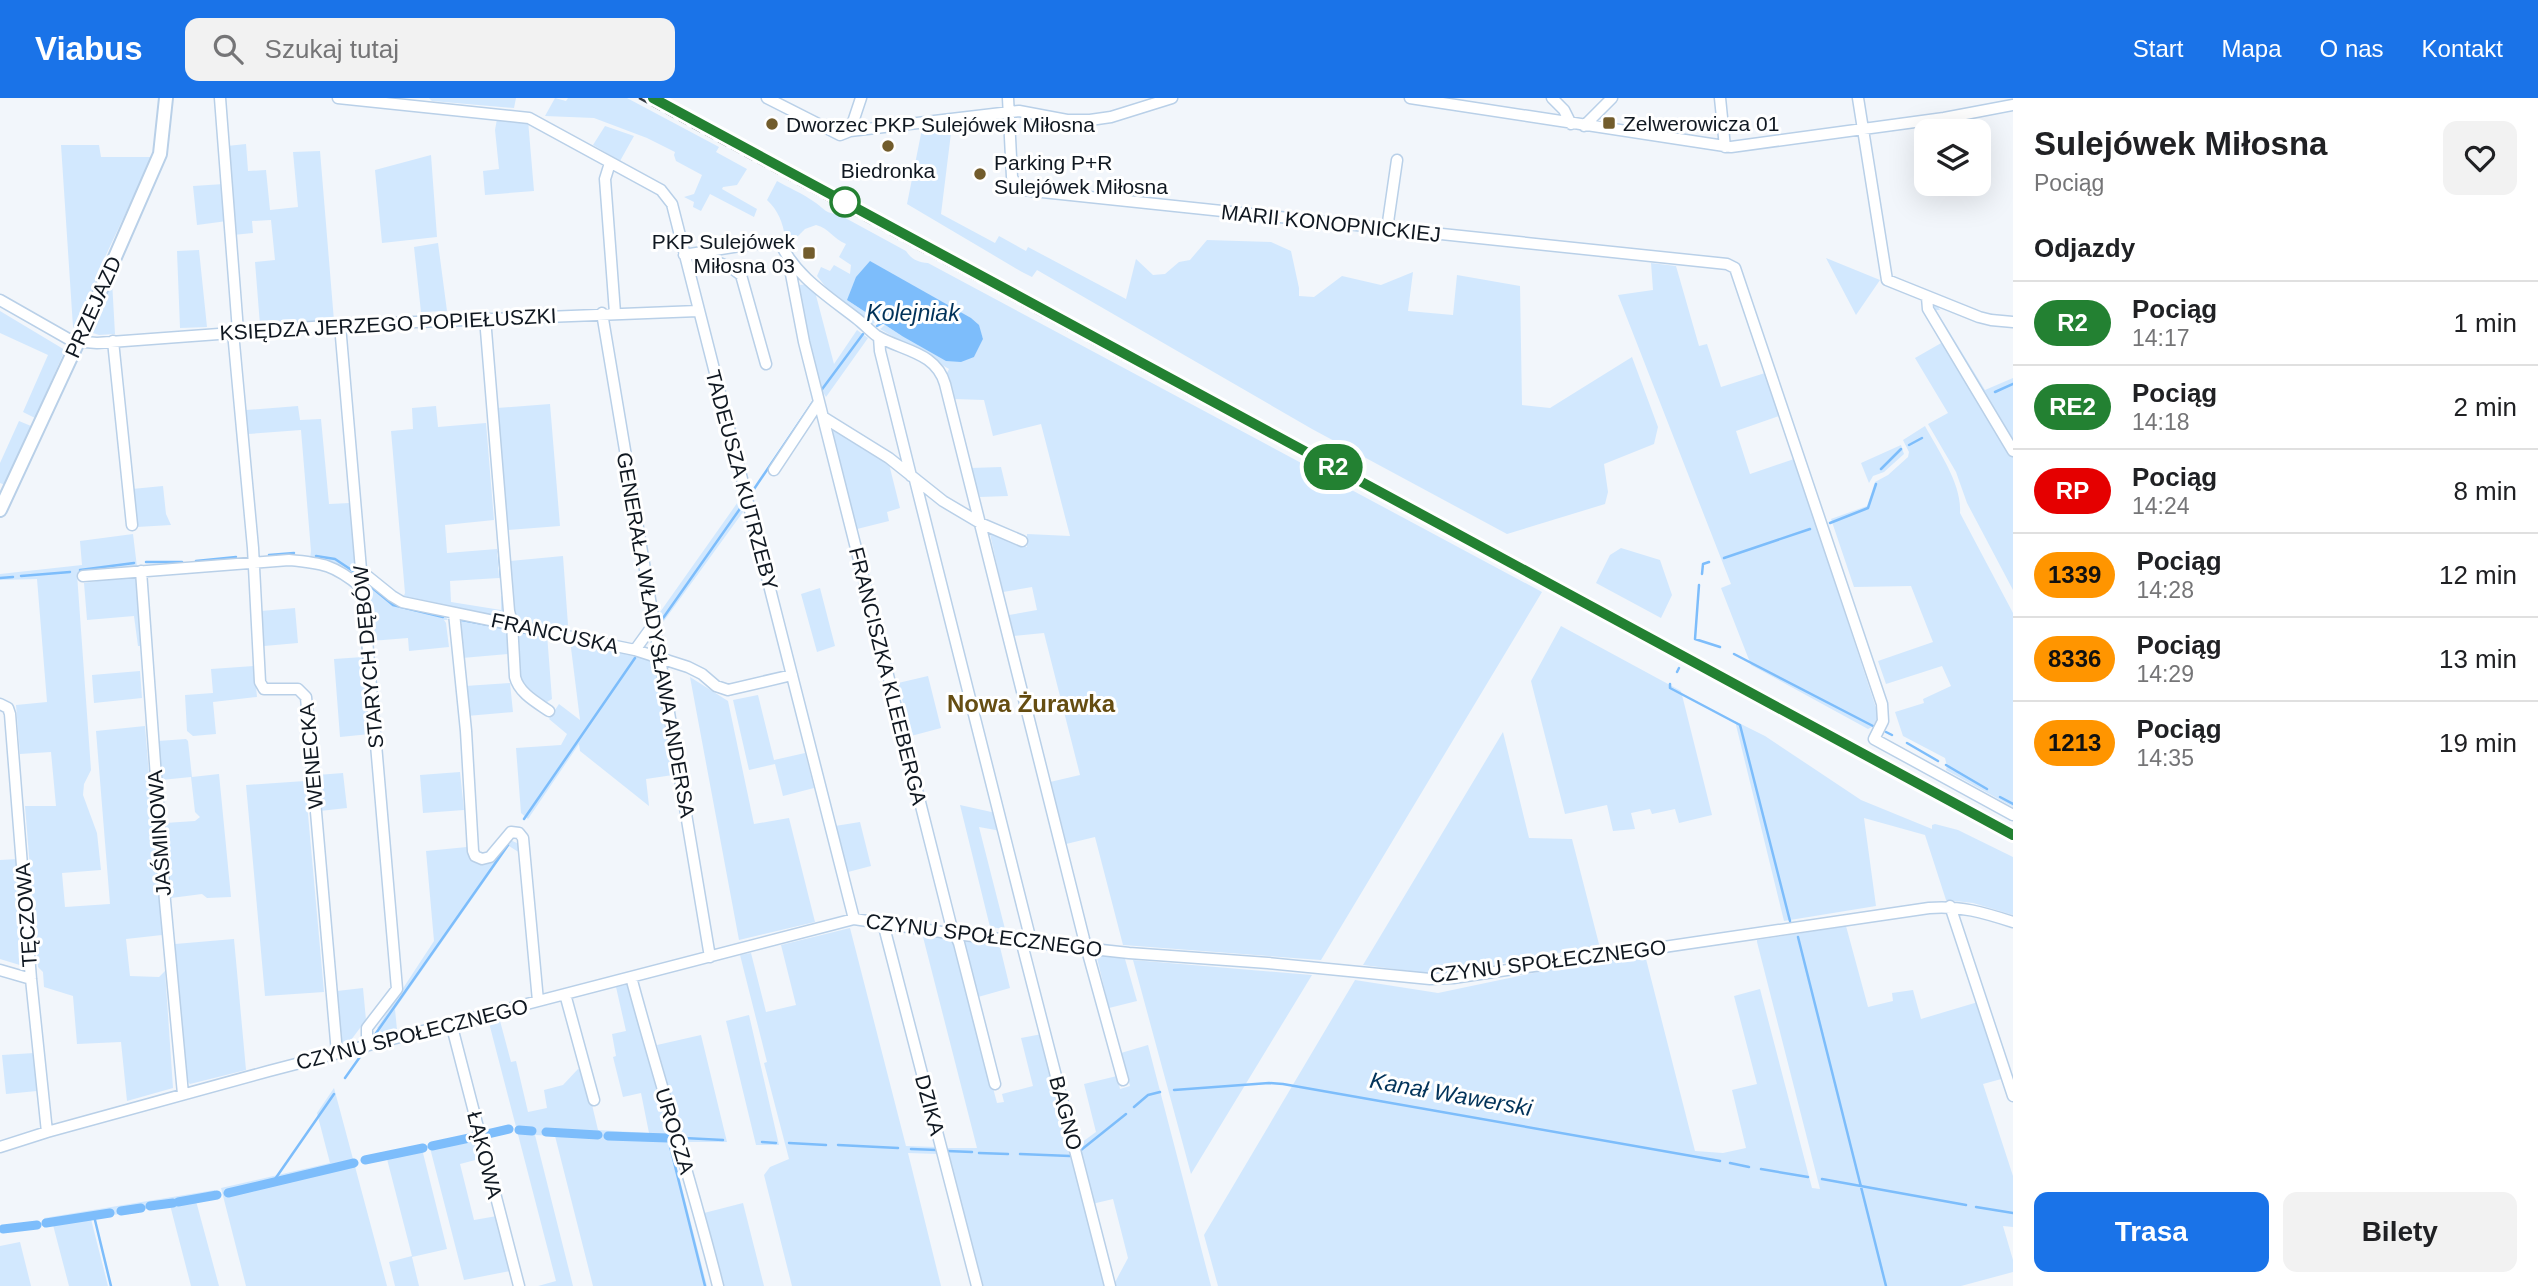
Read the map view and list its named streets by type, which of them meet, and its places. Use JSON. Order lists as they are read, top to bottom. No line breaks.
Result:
{"streets":{"street":["MARII KONOPNICKIEJ","PRZEJAZD","KSIĘDZA JERZEGO POPIEŁUSZKI","TADEUSZA KUTRZEBY","FRANCUSKA","GENERAŁA WŁADYSŁAWA ANDERSA","STARYCH DĘBÓW","FRANCISZKA KLEEBERGA","WENECKA","JAŚMINOWA","TĘCZOWA","CZYNU SPOŁECZNEGO","DZIKA","BAGNO","UROCZA","ŁĄKOWA"]},"crossings":[["PRZEJAZD","KSIĘDZA JERZEGO POPIEŁUSZKI"],["KSIĘDZA JERZEGO POPIEŁUSZKI","TADEUSZA KUTRZEBY"],["KSIĘDZA JERZEGO POPIEŁUSZKI","GENERAŁA WŁADYSŁAWA ANDERSA"],["KSIĘDZA JERZEGO POPIEŁUSZKI","STARYCH DĘBÓW"],["KSIĘDZA JERZEGO POPIEŁUSZKI","WENECKA"],["TADEUSZA KUTRZEBY","FRANCUSKA"],["TADEUSZA KUTRZEBY","CZYNU SPOŁECZNEGO"],["FRANCUSKA","GENERAŁA WŁADYSŁAWA ANDERSA"],["FRANCUSKA","STARYCH DĘBÓW"],["GENERAŁA WŁADYSŁAWA ANDERSA","CZYNU SPOŁECZNEGO"],["STARYCH DĘBÓW","CZYNU SPOŁECZNEGO"],["FRANCISZKA KLEEBERGA","CZYNU SPOŁECZNEGO"],["WENECKA","CZYNU SPOŁECZNEGO"],["JAŚMINOWA","CZYNU SPOŁECZNEGO"],["TĘCZOWA","CZYNU SPOŁECZNEGO"],["CZYNU SPOŁECZNEGO","DZIKA"],["CZYNU SPOŁECZNEGO","BAGNO"],["CZYNU SPOŁECZNEGO","UROCZA"],["CZYNU SPOŁECZNEGO","ŁĄKOWA"]],"districts":["Nowa Żurawka"],"water":["Kolejniak","Kanał Wawerski"],"places":{"transit":["Zelwerowicza 01","PKP Sulejówek Miłosna 03"],"other":["Dworzec PKP Sulejówek Miłosna","Biedronka","Parking P+R Sulejówek Miłosna"]},"page":{"header":"Viabus","search":"Szukaj tutaj","nav":["Start","Mapa","O nas","Kontakt"],"on_map":"R2","heading":[["Sulejówek Miłosna","Pociąg"],"Odjazdy"],"list":[{"mark":"R2","name":"Pociąg","note":"14:17","value":"1 min"},{"mark":"RE2","name":"Pociąg","note":"14:18","value":"2 min"},{"mark":"RP","name":"Pociąg","note":"14:24","value":"8 min"},{"mark":"1339","name":"Pociąg","note":"14:28","value":"12 min"},{"mark":"8336","name":"Pociąg","note":"14:29","value":"13 min"},{"mark":"1213","name":"Pociąg","note":"14:35","value":"19 min"}],"buttons":["Trasa","Bilety"]}}
